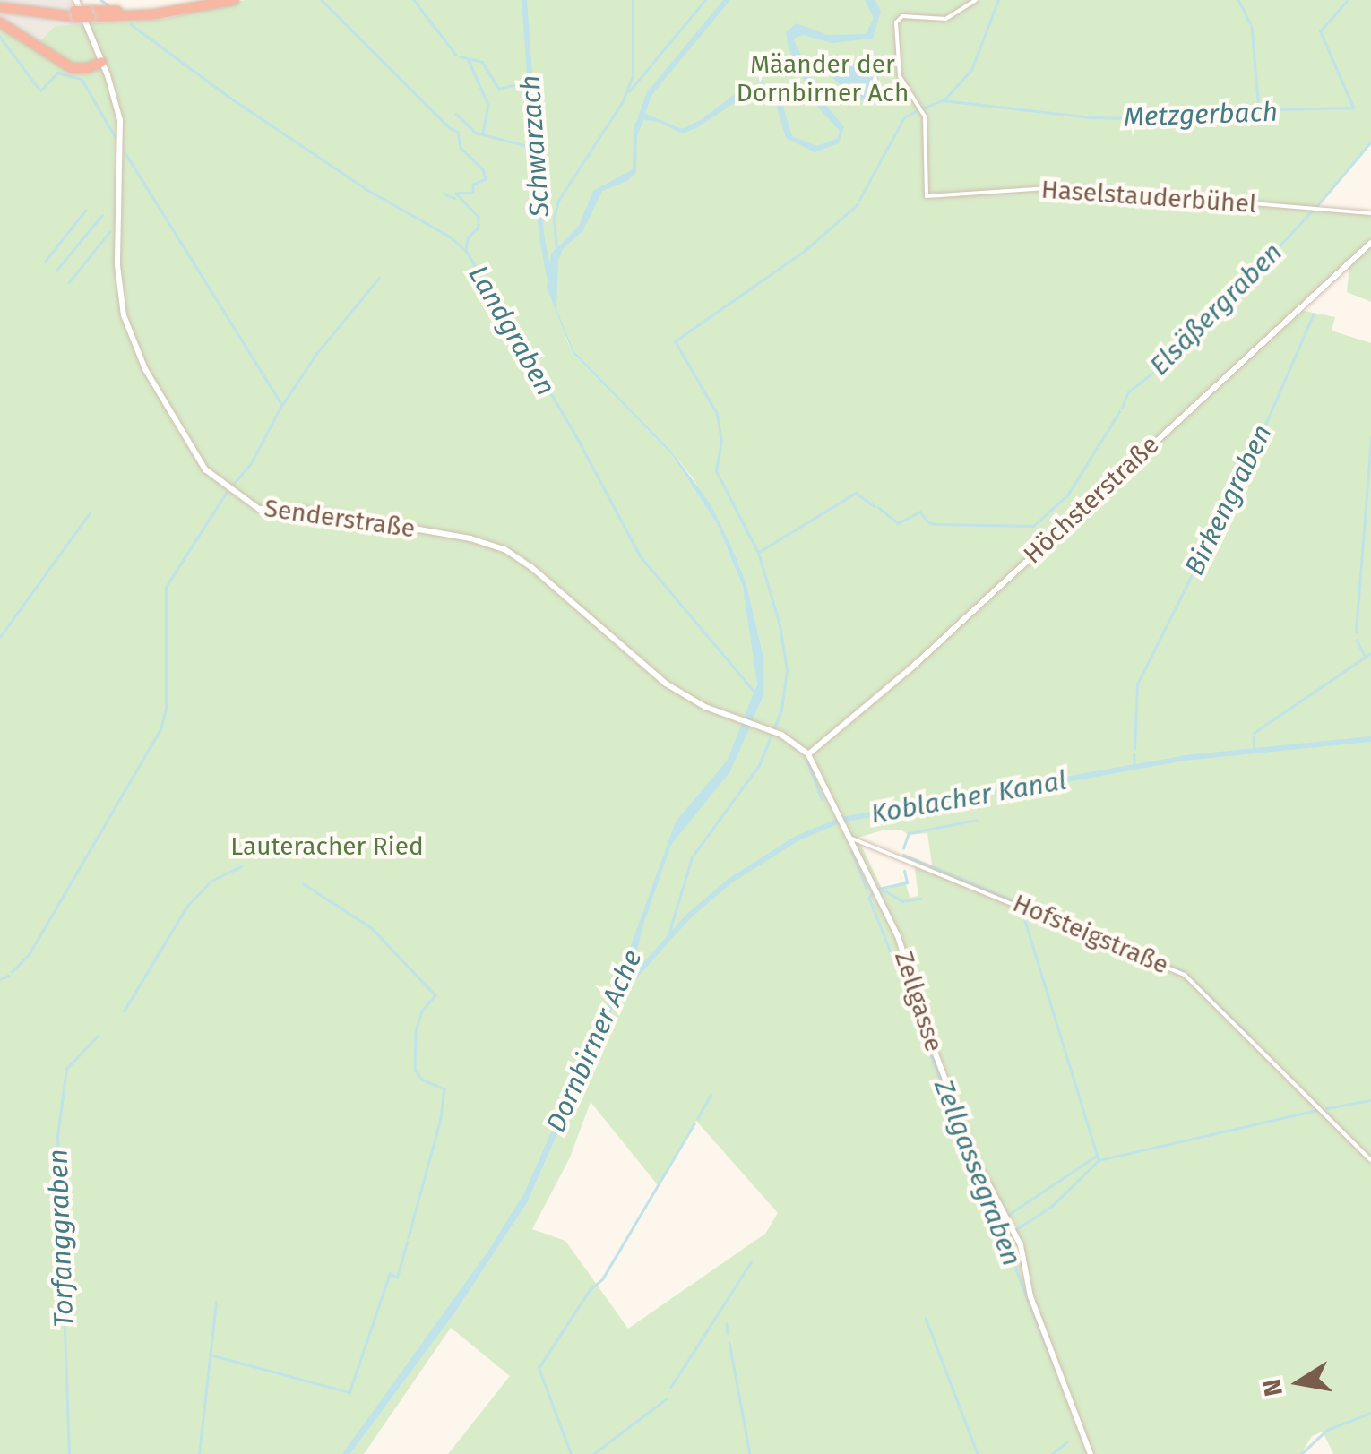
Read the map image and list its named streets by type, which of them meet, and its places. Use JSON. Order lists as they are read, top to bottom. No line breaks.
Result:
{"streets":{"main road":["Höchsterstraße","Senderstraße","Zellgasse"],"street":["Haselstauderbühel","Hofsteigstraße"]},"crossings":[["Höchsterstraße","Senderstraße"],["Höchsterstraße","Zellgasse"],["Senderstraße","Zellgasse"],["Hofsteigstraße","Zellgasse"]],"water":["Metzgerbach","Schwarzach","Elsäßergraben","Landgraben","Birkengraben","Koblacher Kanal","Dornbirner Ache","Zellgassegraben","Torfanggraben"],"parks":["Mäander der Dornbirner Ach","Lauteracher Ried"],"north":"left"}
